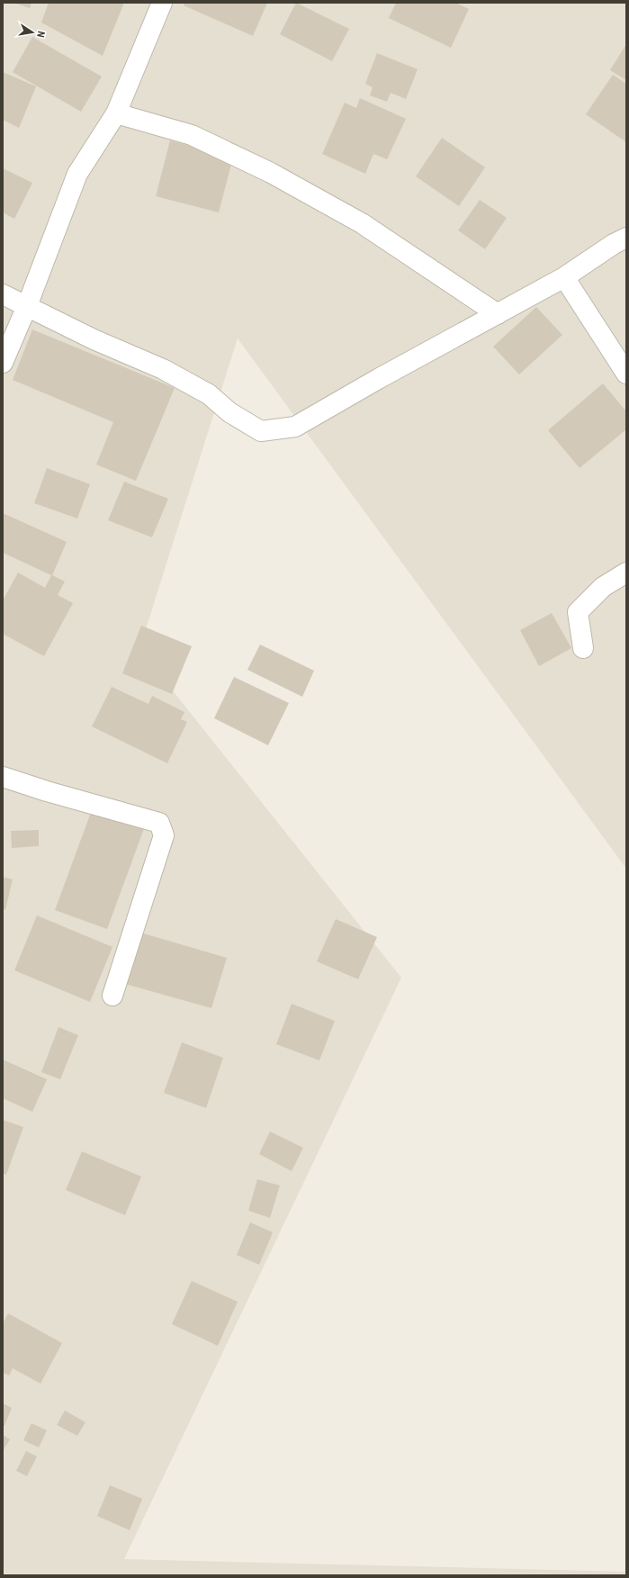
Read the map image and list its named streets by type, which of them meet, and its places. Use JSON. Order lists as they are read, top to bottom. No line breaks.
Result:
{"north":"right"}
